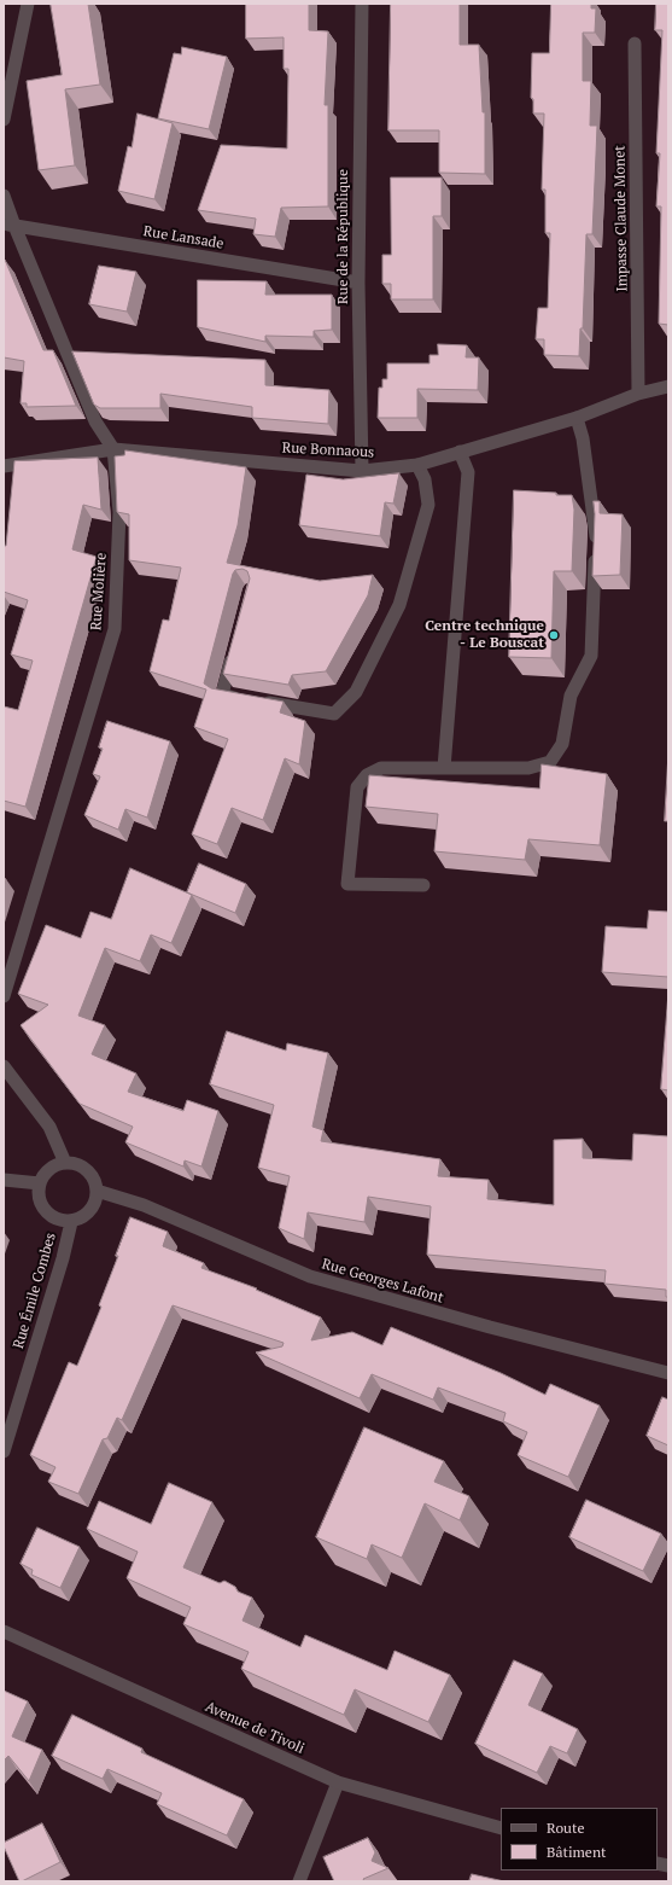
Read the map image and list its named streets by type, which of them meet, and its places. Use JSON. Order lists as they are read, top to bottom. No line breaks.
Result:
{"streets":{"street":["Impasse Claude Monet","Rue de la République","Rue Lansade","Rue Bonnaous","Rue Molière","Rue Georges Lafont","Rue Émile Combes","Avenue de Tivoli"]},"crossings":[["Impasse Claude Monet","Rue Bonnaous"],["Rue de la République","Rue Lansade"],["Rue de la République","Rue Bonnaous"],["Rue Lansade","Rue Molière"],["Rue Bonnaous","Rue Molière"],["Rue Georges Lafont","Rue Émile Combes"]],"places":["Centre technique - Le Bouscat"],"legend":["Route","Bâtiment"]}
